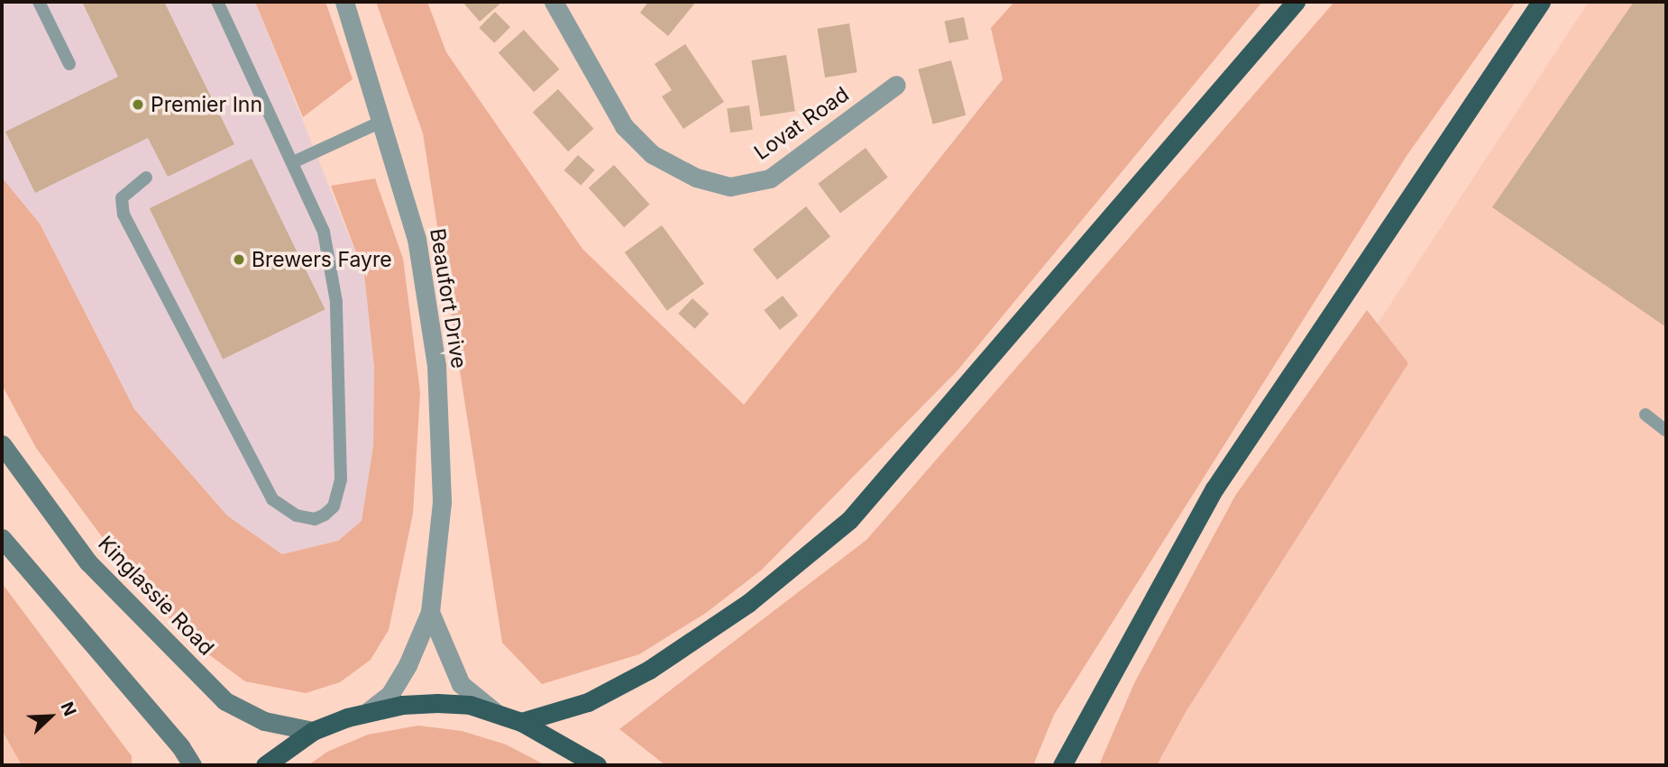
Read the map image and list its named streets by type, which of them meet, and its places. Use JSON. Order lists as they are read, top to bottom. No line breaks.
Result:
{"streets":{"main road":["Kinglassie Road"],"street":["Lovat Road","Beaufort Drive"]},"places":["Premier Inn","Brewers Fayre"],"north":"top right"}
